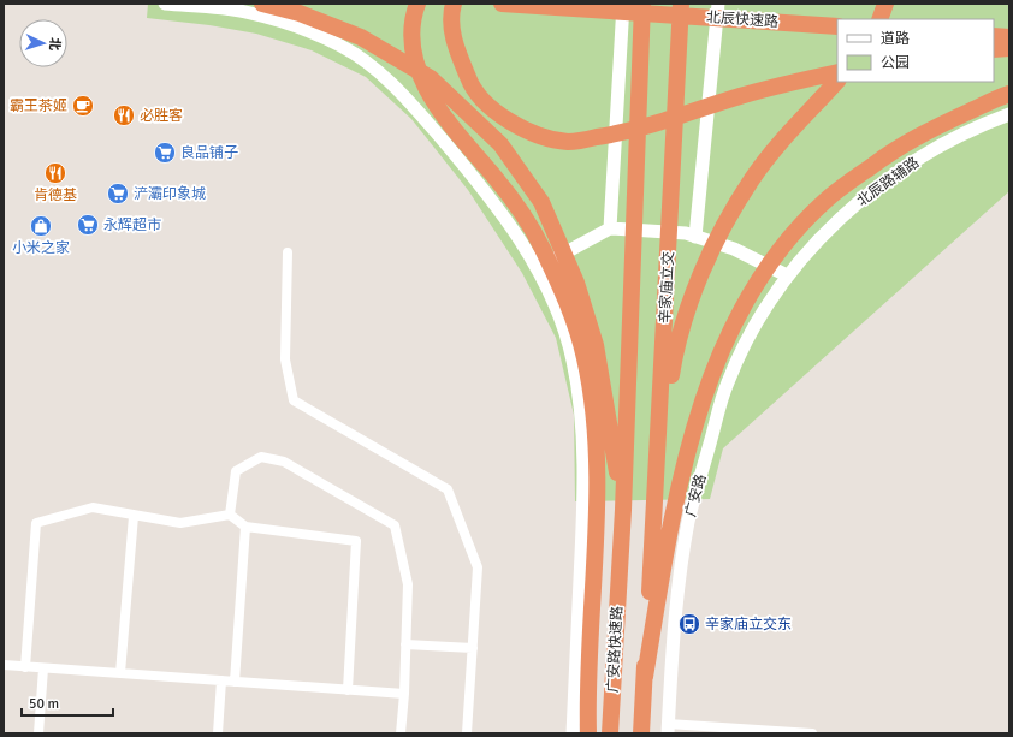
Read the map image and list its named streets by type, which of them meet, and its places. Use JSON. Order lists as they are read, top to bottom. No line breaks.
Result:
{"streets":{"highway":["北辰快速路","辛家庙立交","广安路快速路"],"main road":["北辰路辅路","广安路"]},"crossings":[["北辰路辅路","广安路"]],"places":{"cafe":["霸王茶姬"],"restaurant":["必胜客","肯德基"],"supermarket":["良品铺子","浐灞印象城","永辉超市"],"shop":["小米之家"],"bus stop":["辛家庙立交东"]},"legend":["道路","公园"],"scale_bar":"50 m","north":"right"}
